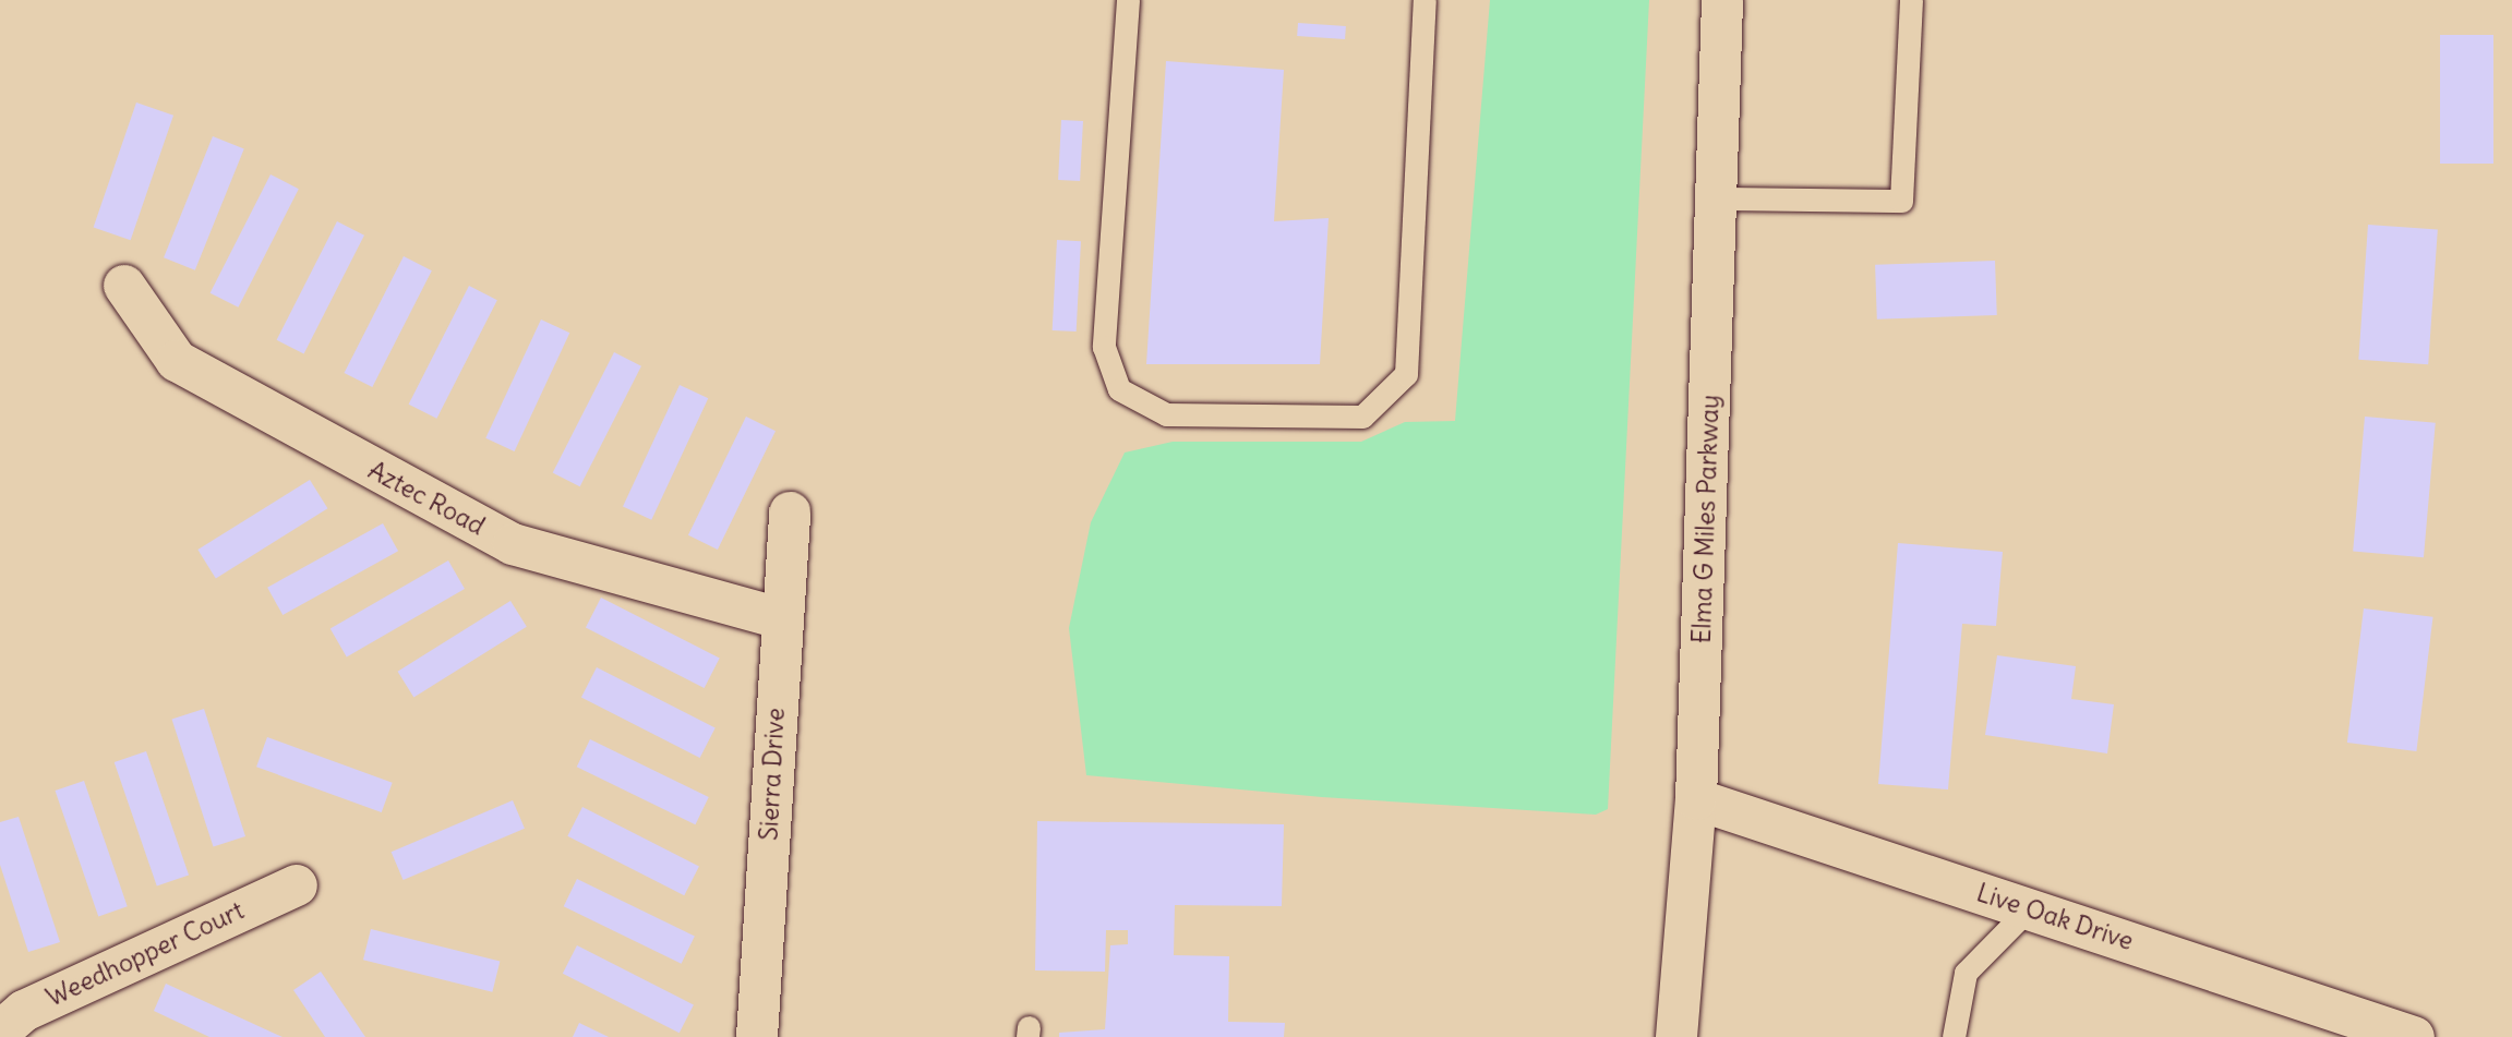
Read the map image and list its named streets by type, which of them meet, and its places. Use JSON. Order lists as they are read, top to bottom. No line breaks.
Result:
{"streets":{"street":["Aztec Road","Elma G Miles Parkway","Sierra Drive","Live Oak Drive","Weedhopper Court"]},"crossings":[["Aztec Road","Sierra Drive"],["Elma G Miles Parkway","Live Oak Drive"]]}
